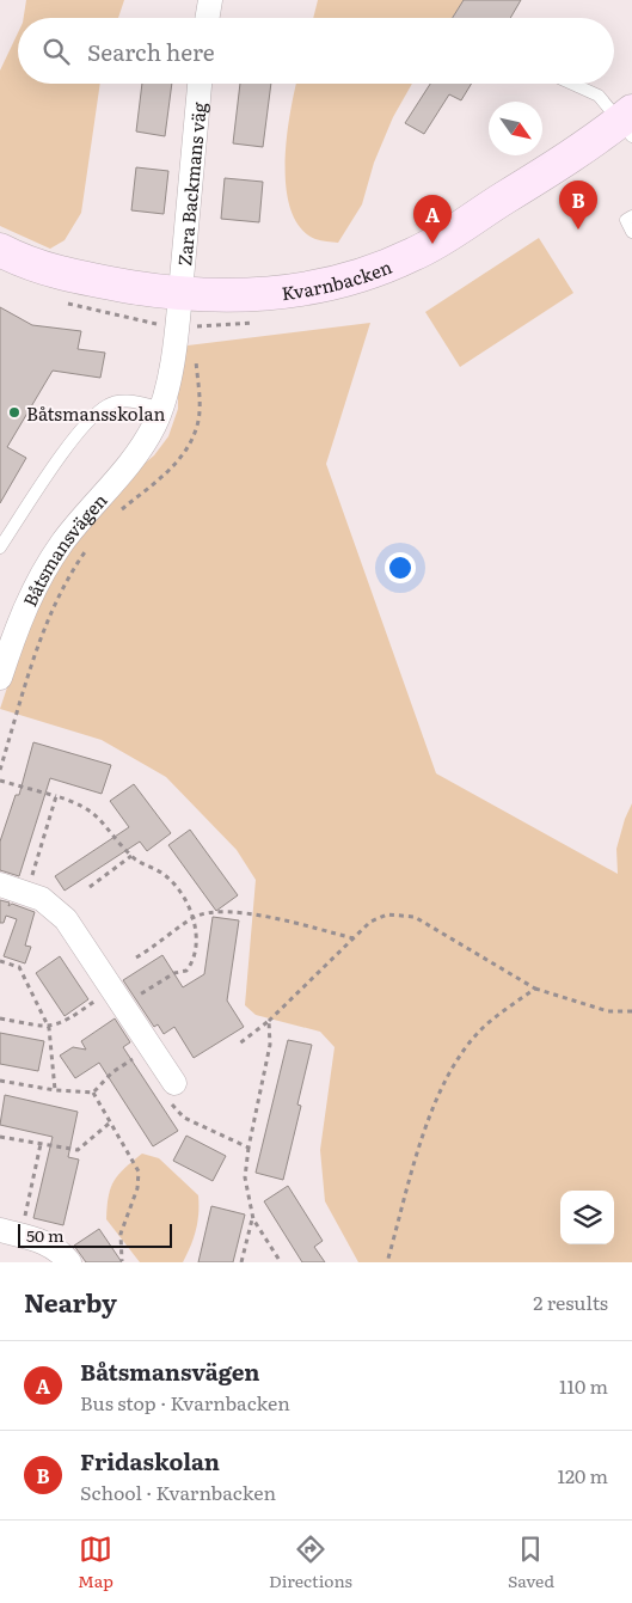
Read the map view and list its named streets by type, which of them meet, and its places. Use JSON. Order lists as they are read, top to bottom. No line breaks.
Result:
{"streets":{"street":["Zara Backmans väg","Kvarnbacken","Båtsmansvägen"]},"crossings":[["Zara Backmans väg","Kvarnbacken"],["Zara Backmans väg","Båtsmansvägen"],["Kvarnbacken","Båtsmansvägen"]],"places":["Båtsmansskolan"],"scale_bar":"50 m","north":"bottom right","page":{"search":"Search here","pins":["B","A"],"scale":"50 m","heading":["Nearby","2 results"],"list":[{"mark":"A","name":"Båtsmansvägen","note":"Bus stop · Kvarnbacken","value":"110 m"},{"mark":"B","name":"Fridaskolan","note":"School · Kvarnbacken","value":"120 m"}],"nav":["Map","Directions","Saved"]}}
